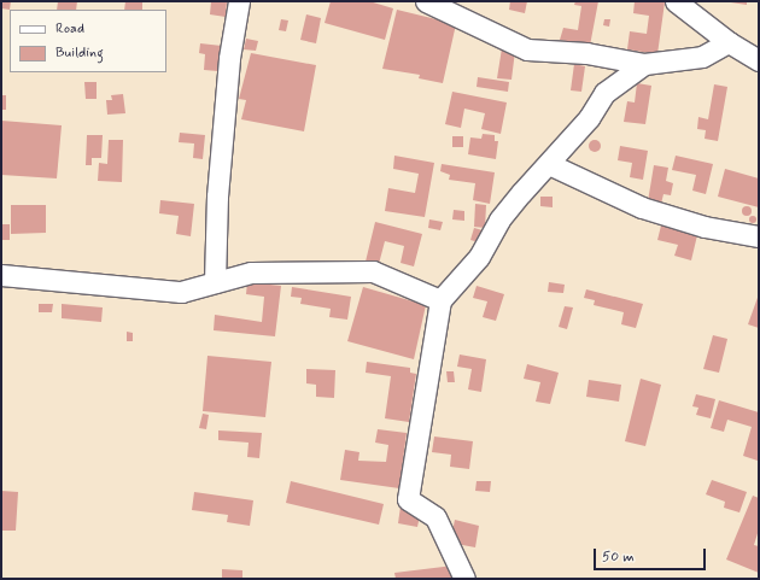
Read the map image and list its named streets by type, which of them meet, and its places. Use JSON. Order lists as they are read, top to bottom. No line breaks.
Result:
{"legend":["Road","Building"],"scale_bar":"50 m"}
